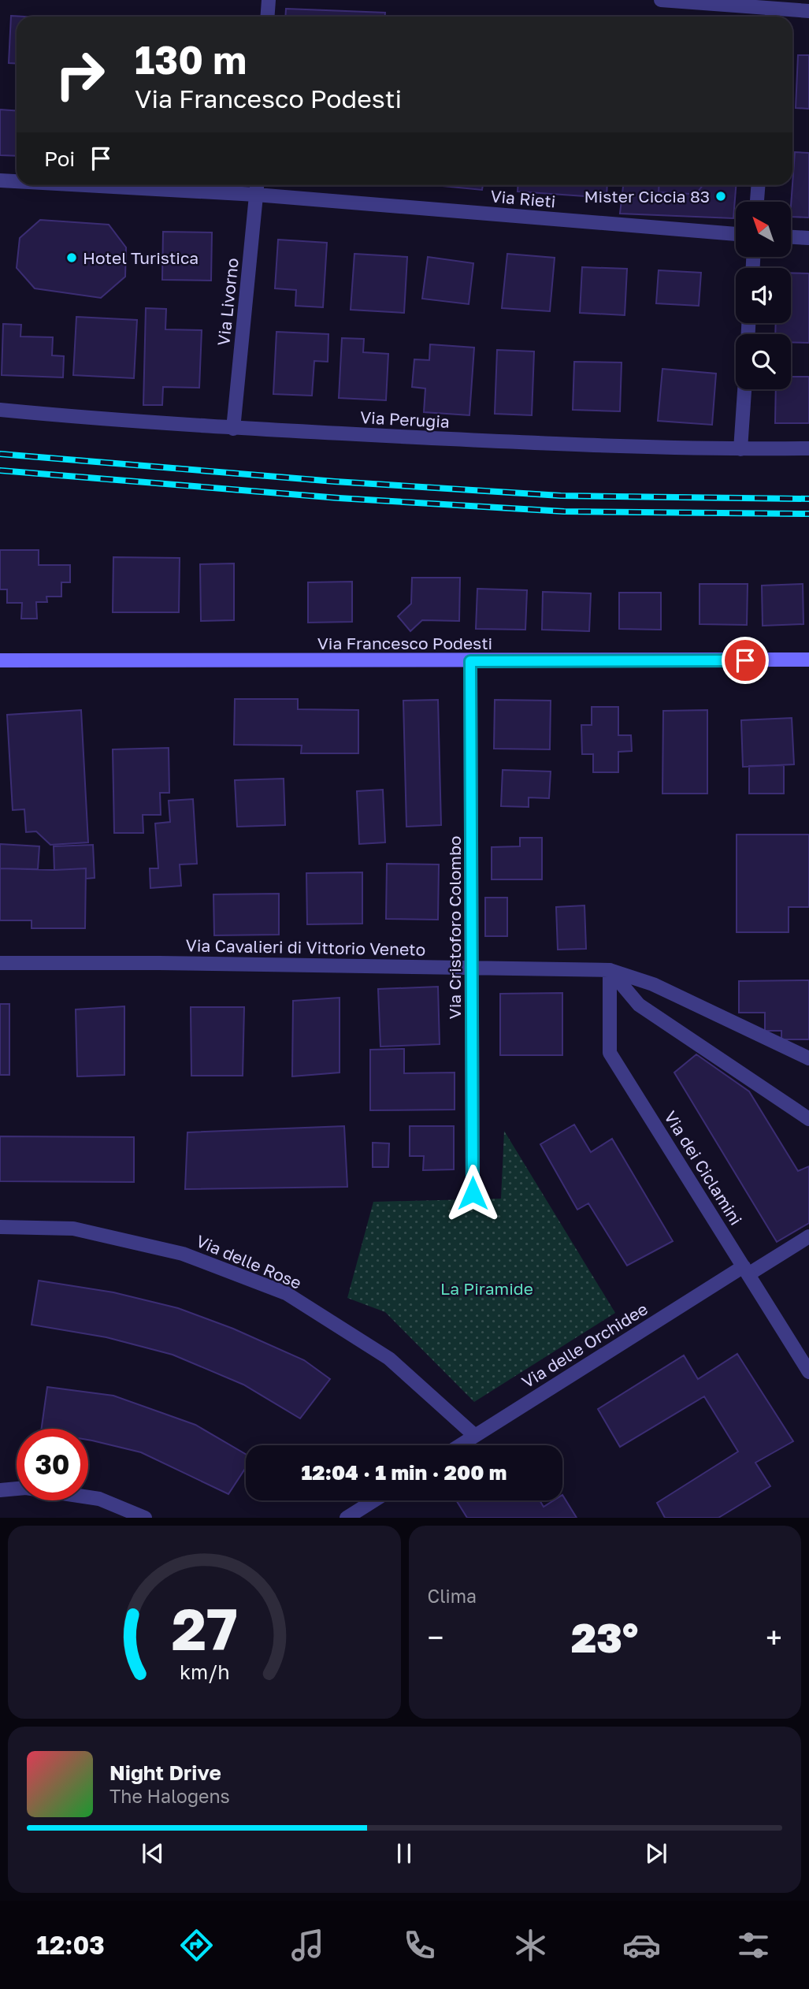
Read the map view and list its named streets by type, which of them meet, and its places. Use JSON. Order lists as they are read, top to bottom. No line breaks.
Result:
{"streets":{"main road":["Via Francesco Podesti"],"street":["Via Rieti","Via Livorno","Via Perugia","Via Cristoforo Colombo","Via Cavalieri di Vittorio Veneto","Via dei Ciclamini","Via delle Rose","Via delle Orchidee"]},"crossings":[["Via Rieti","Via Livorno"],["Via Livorno","Via Perugia"],["Via Francesco Podesti","Via Cristoforo Colombo"],["Via Cristoforo Colombo","Via Cavalieri di Vittorio Veneto"],["Via Cavalieri di Vittorio Veneto","Via dei Ciclamini"],["Via dei Ciclamini","Via delle Orchidee"],["Via delle Rose","Via delle Orchidee"]],"parks":["La Piramide"],"places":["Mister Ciccia 83","Hotel Turistica"],"north":"top left","page":{"turn":["130 m","Via Francesco Podesti"],"then":"Poi","limit":"30","trip":"12:04 · 1 min · 200 m","tile":"Clima","heat":["−","23°","+"],"song":["Night Drive","The Halogens"],"tabs":"12:03","gauge":["27","km/h"]}}
